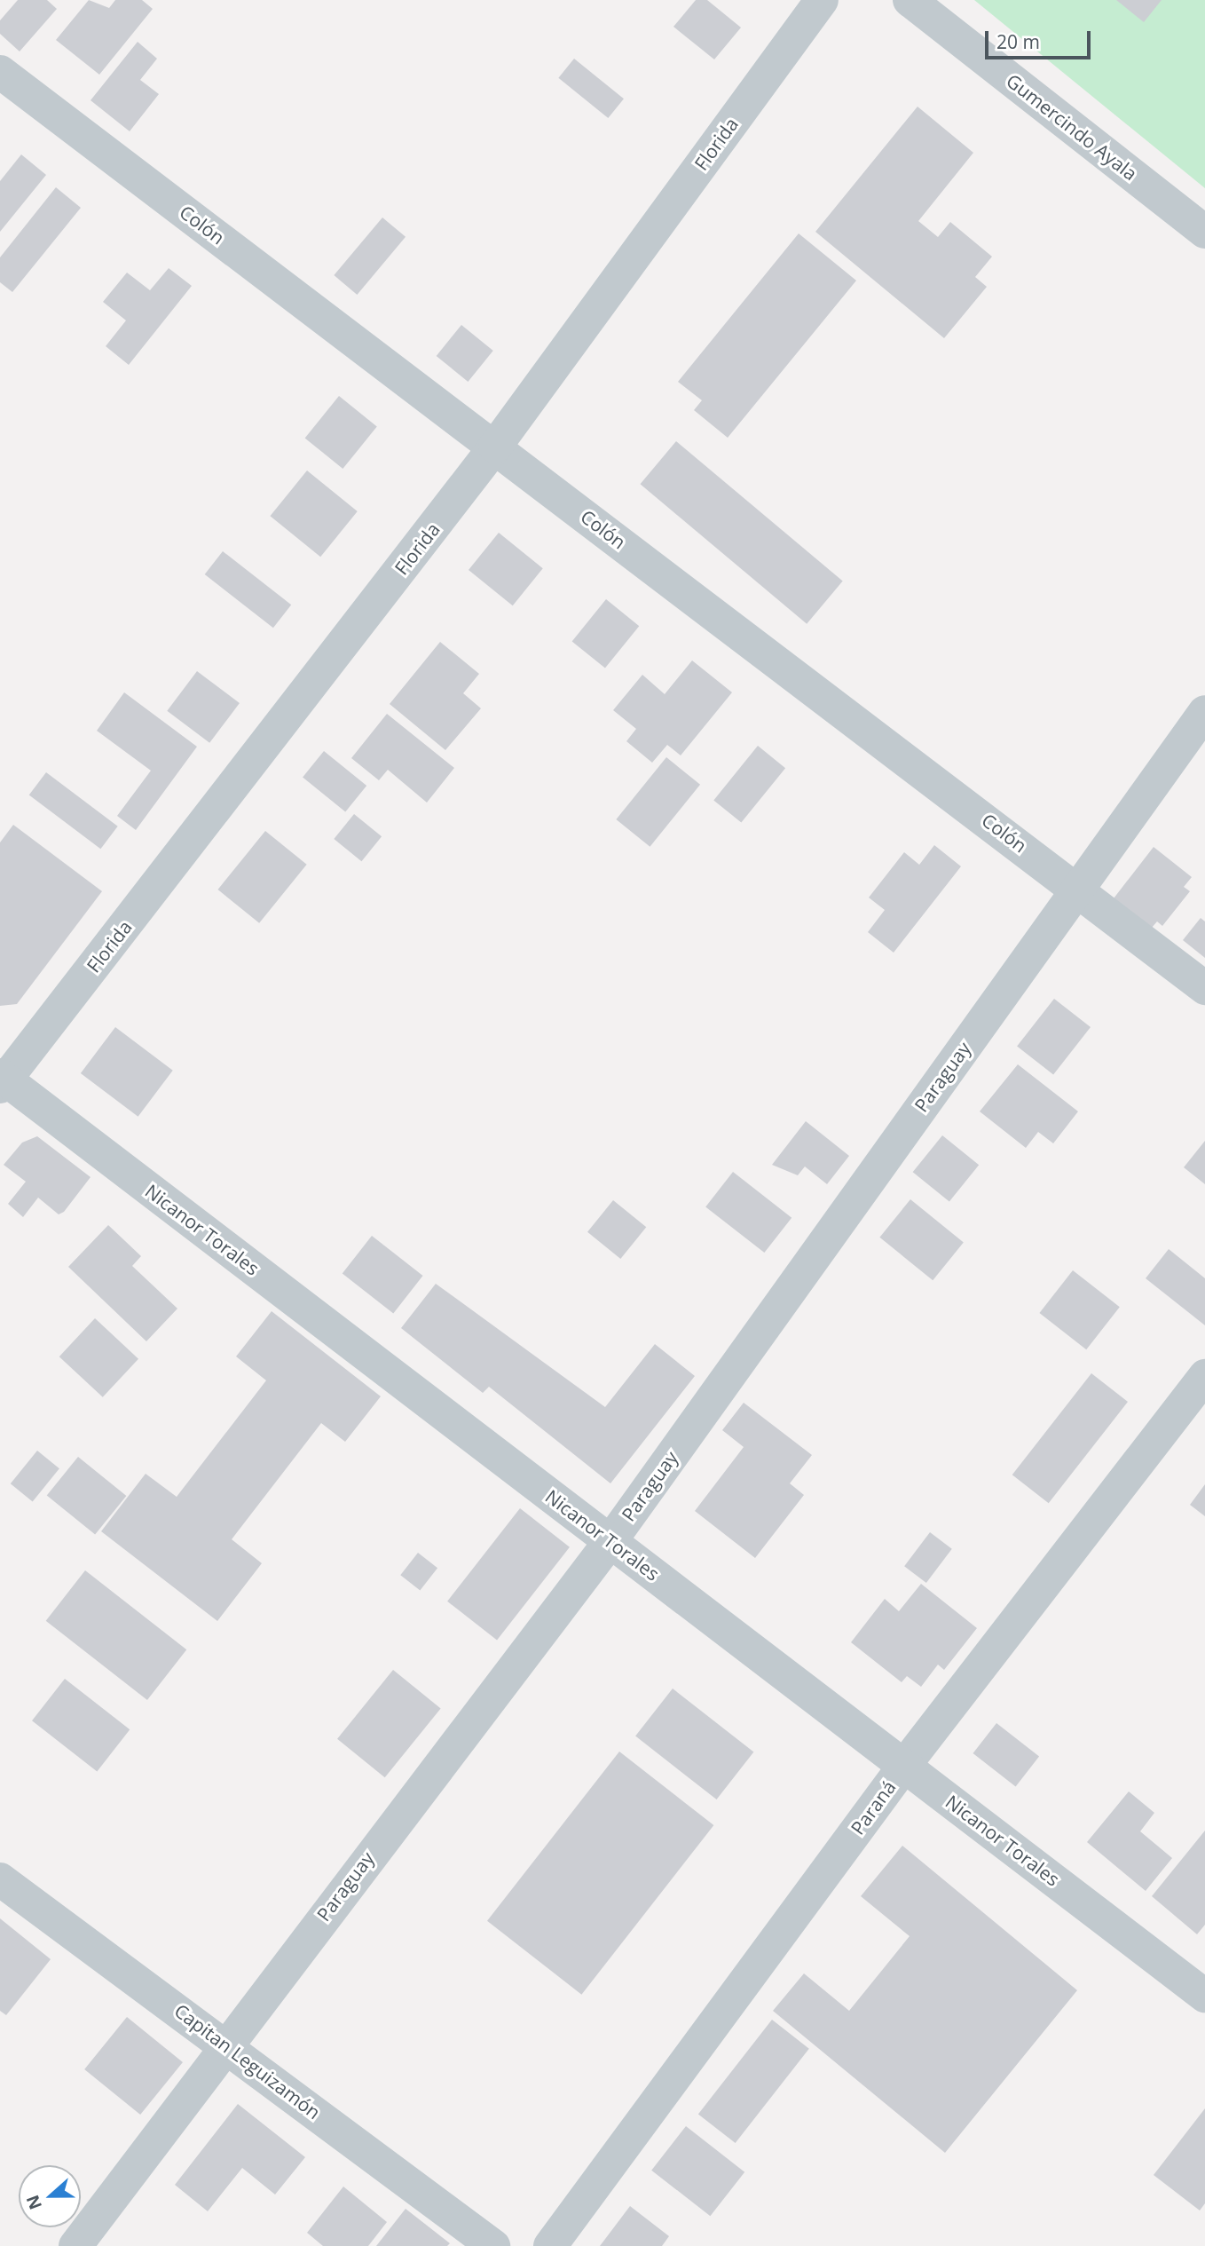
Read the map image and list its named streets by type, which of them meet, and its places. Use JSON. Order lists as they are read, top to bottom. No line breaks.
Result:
{"streets":{"street":["Gumercindo Ayala","Florida","Colón","Paraguay","Nicanor Torales","Paraná","Capitan Leguizamón"]},"crossings":[["Florida","Colón"],["Florida","Nicanor Torales"],["Colón","Paraguay"],["Paraguay","Nicanor Torales"],["Paraguay","Capitan Leguizamón"],["Nicanor Torales","Paraná"]],"scale_bar":"20 m","north":"left"}
